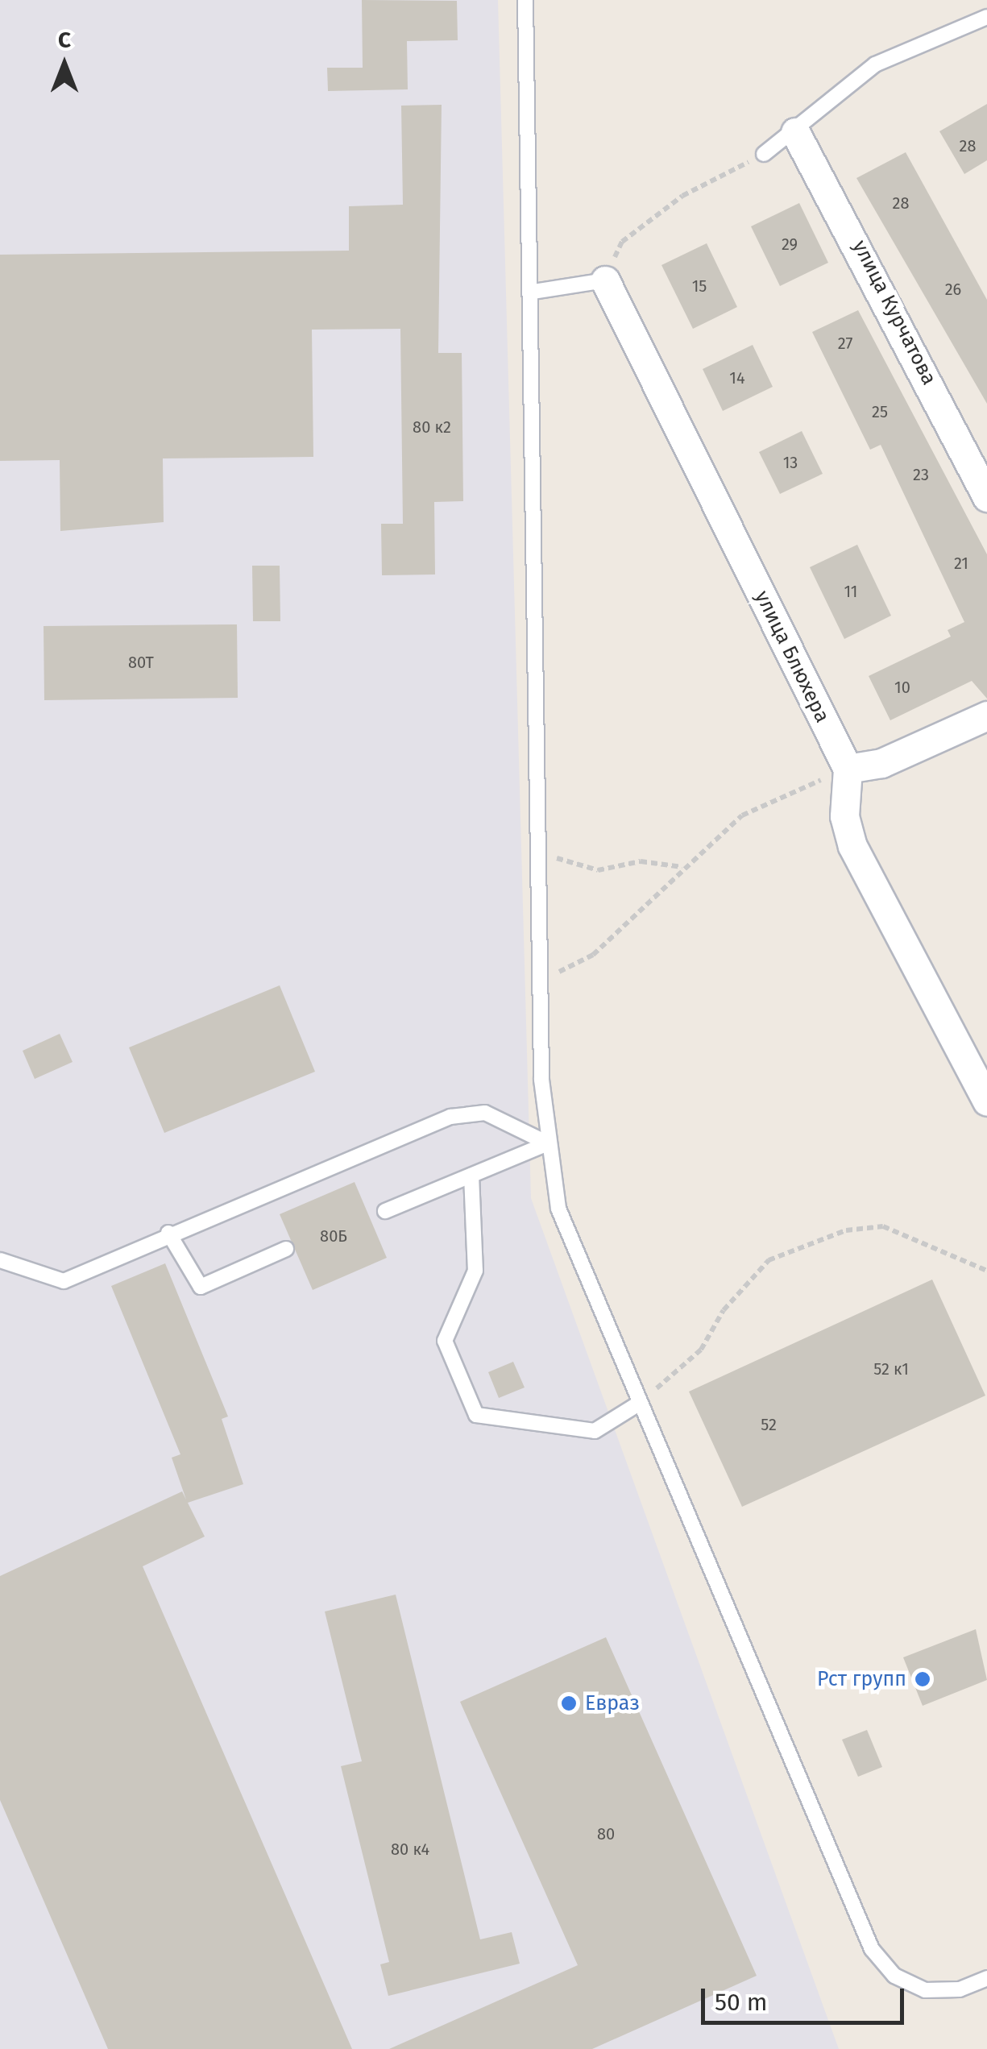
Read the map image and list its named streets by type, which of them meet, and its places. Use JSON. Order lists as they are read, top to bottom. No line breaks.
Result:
{"streets":{"street":["улица Курчатова","улица Блюхера"]},"places":["Рст групп","Евраз"],"house_numbers":["28","28","29","15","26","27","14","25","80 к2","13","23","21","11","80Т","10","80Б","52 к1","52","80","80 к4"],"scale_bar":"50 m","north":"top"}
